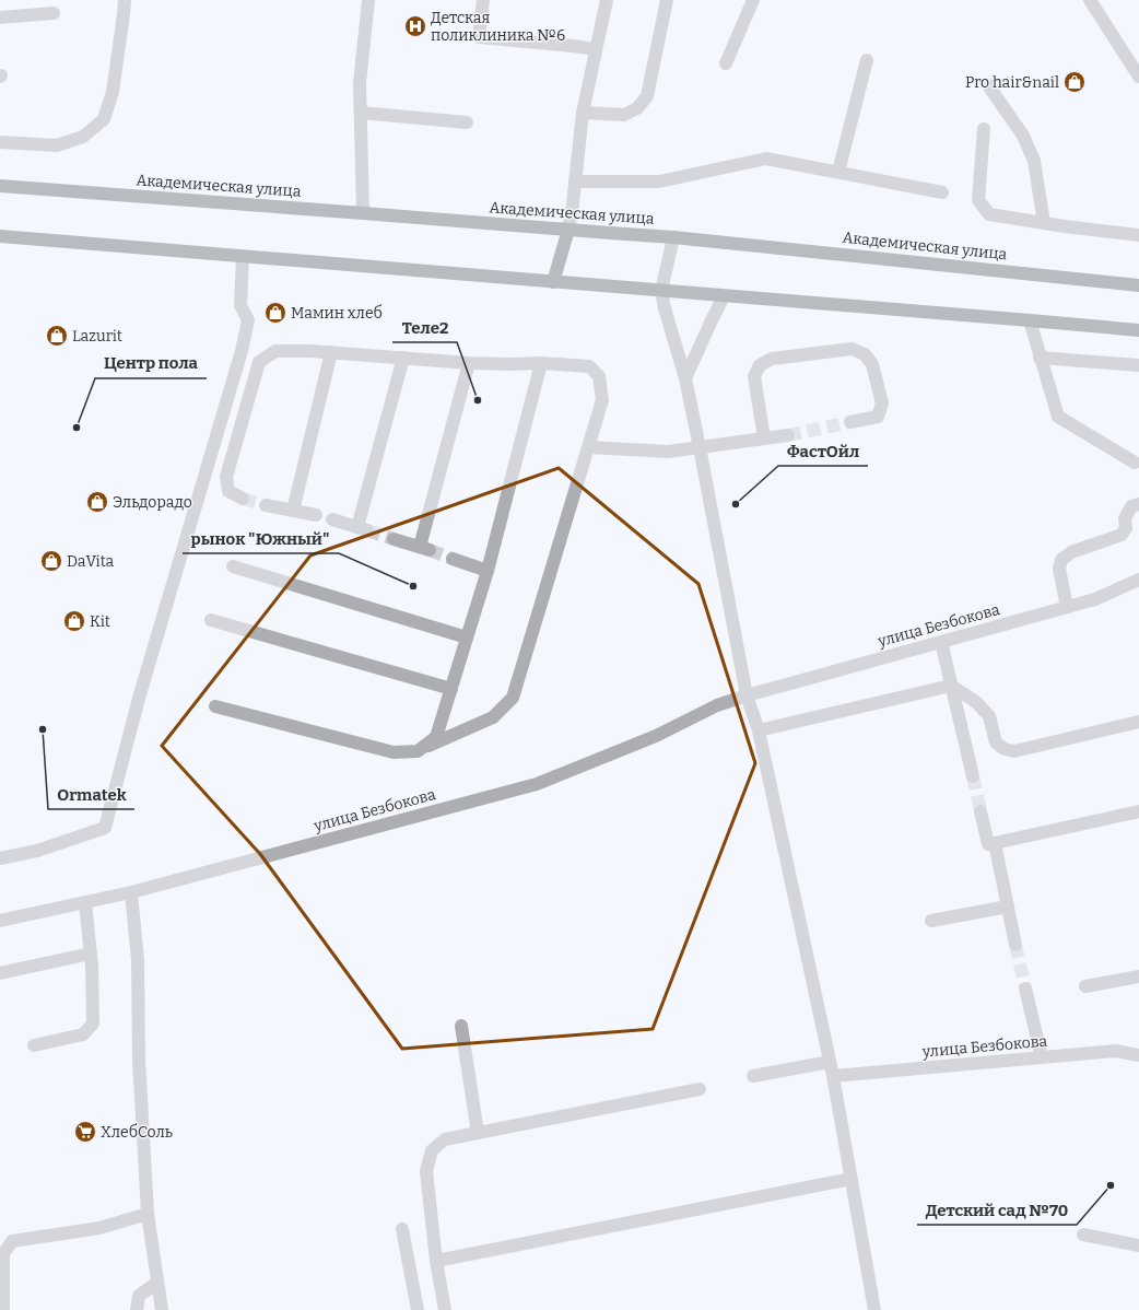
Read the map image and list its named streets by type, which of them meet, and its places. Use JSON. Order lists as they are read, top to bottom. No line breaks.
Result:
{"streets":{"main road":["Академическая улица"],"street":["улица Безбокова"]},"places":{"hospital":["Детская поликлиника №6"],"shop":["Pro hair&nail","Мамин хлеб","Lazurit","Эльдорадо","DaVita","Kit"],"other":["Теле2","Центр пола","ФастОйл","рынок \"Южный\"","Ormatek","Детский сад №70"],"supermarket":["ХлебСоль"]}}
